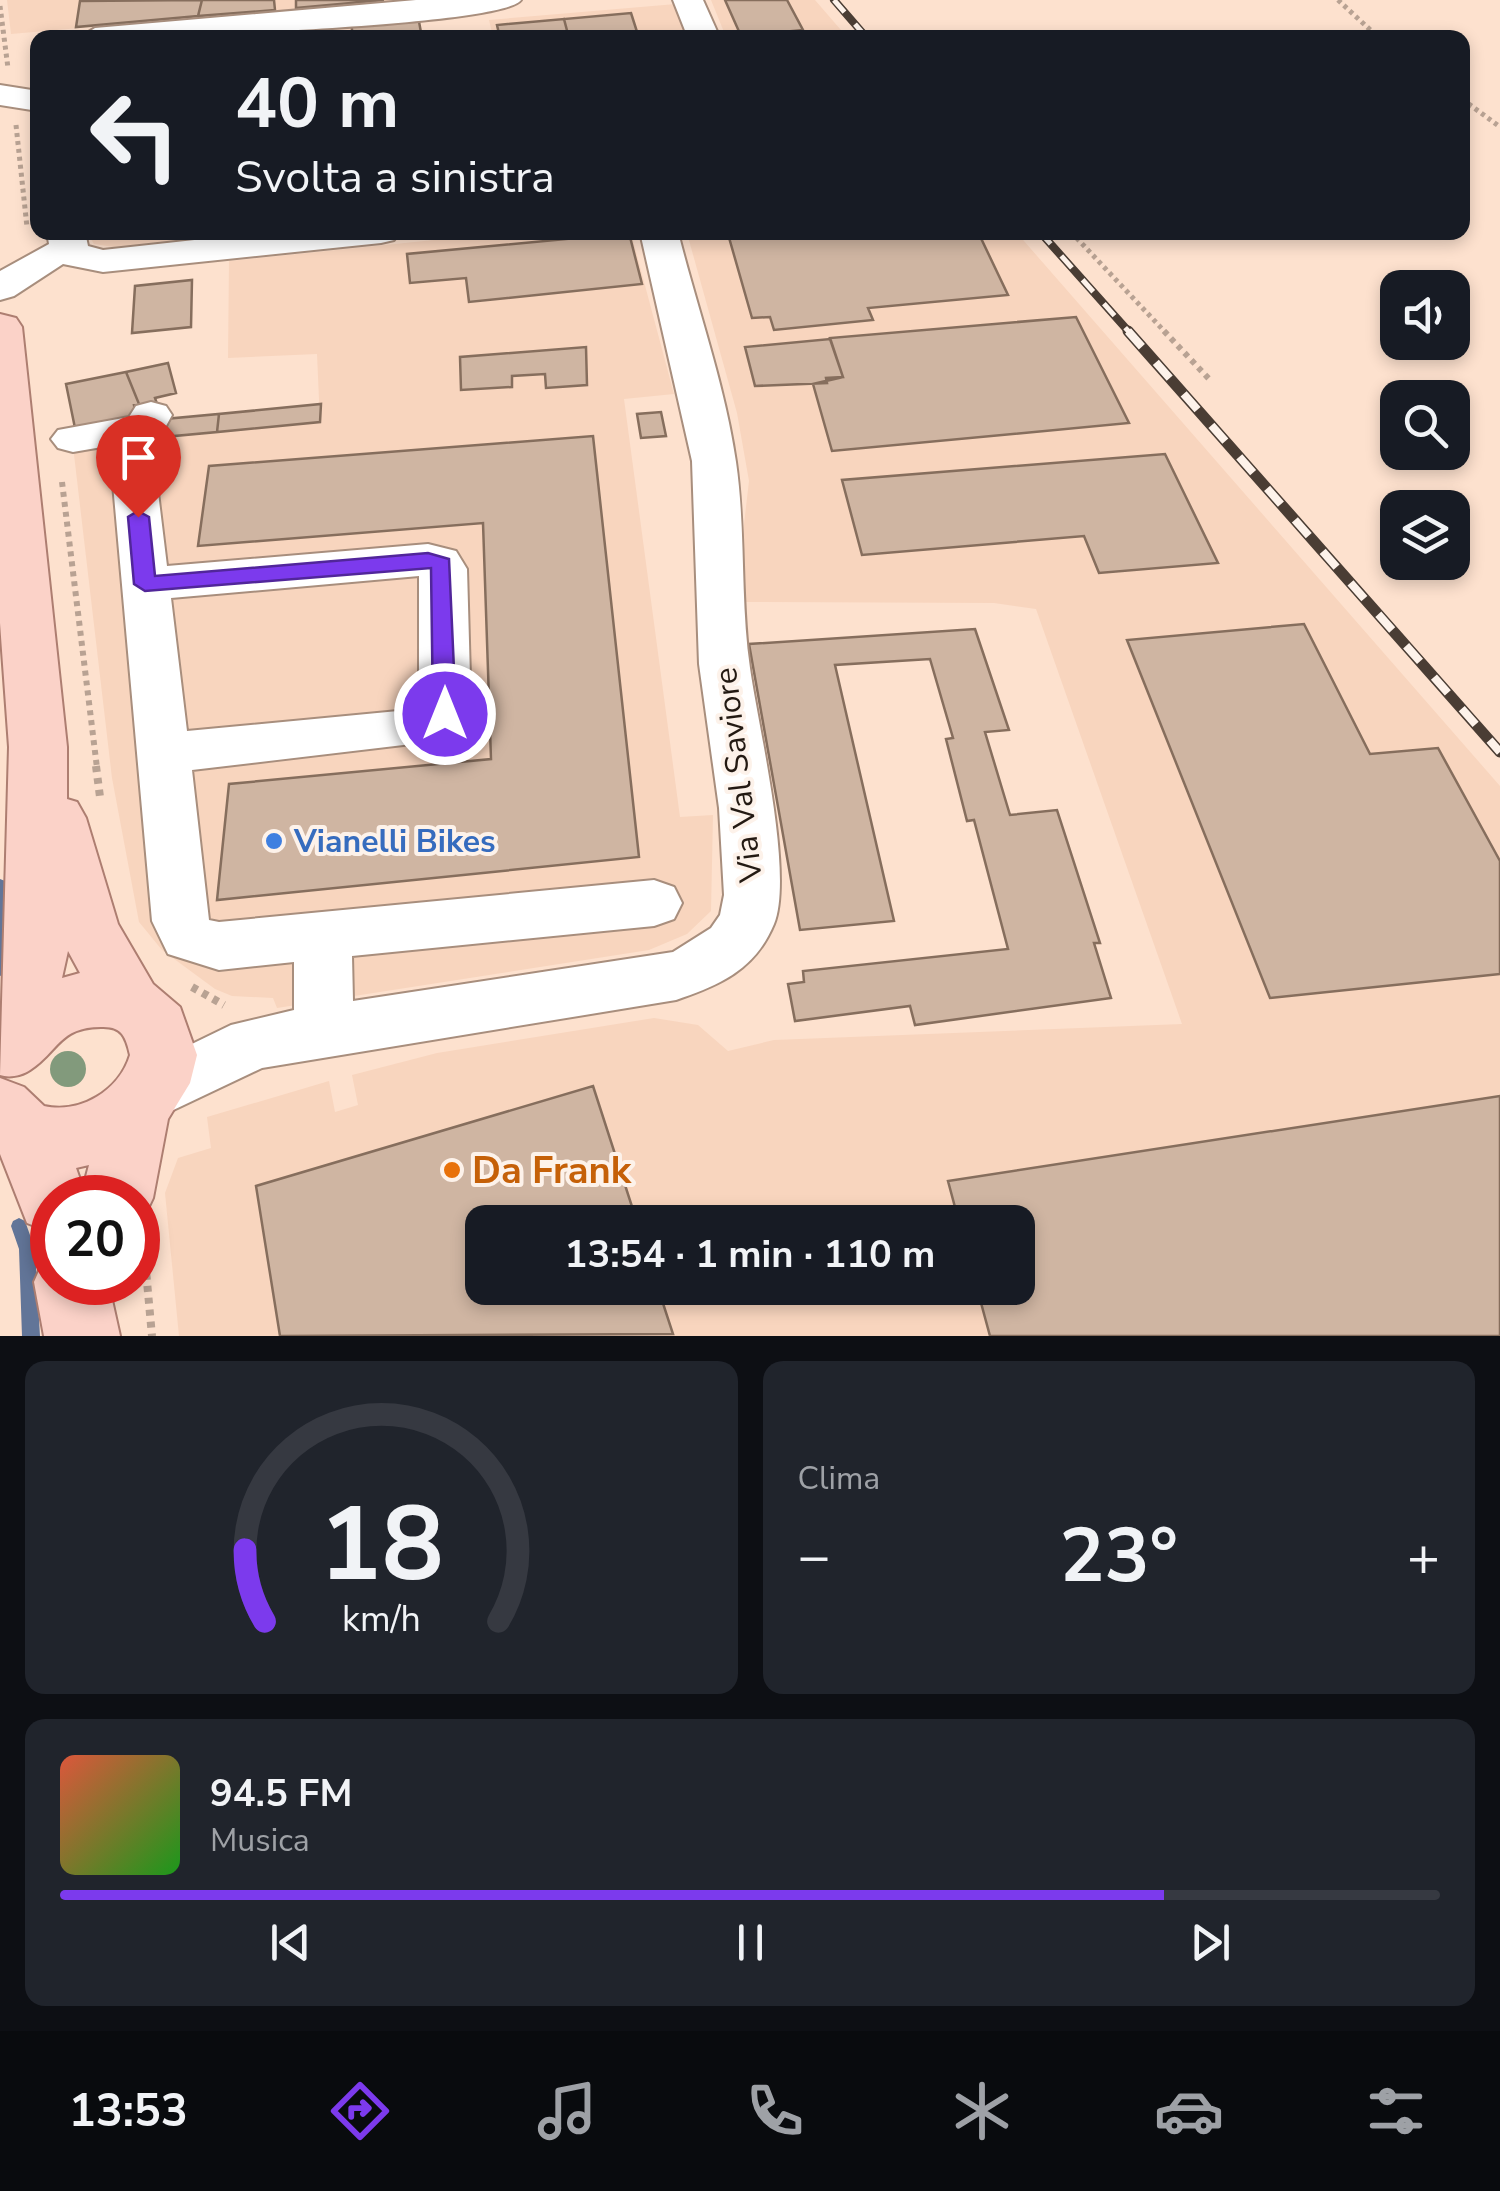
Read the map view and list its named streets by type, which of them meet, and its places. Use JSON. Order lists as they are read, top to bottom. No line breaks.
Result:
{"streets":{"street":["Via Val Saviore"]},"places":["Vianelli Bikes","Da Frank"],"page":{"turn":["40 m","Svolta a sinistra"],"limit":"20","trip":"13:54 · 1 min · 110 m","tile":"Clima","heat":["−","23°","+"],"song":["94.5 FM","Musica"],"tabs":"13:53","gauge":["18","km/h"]}}
